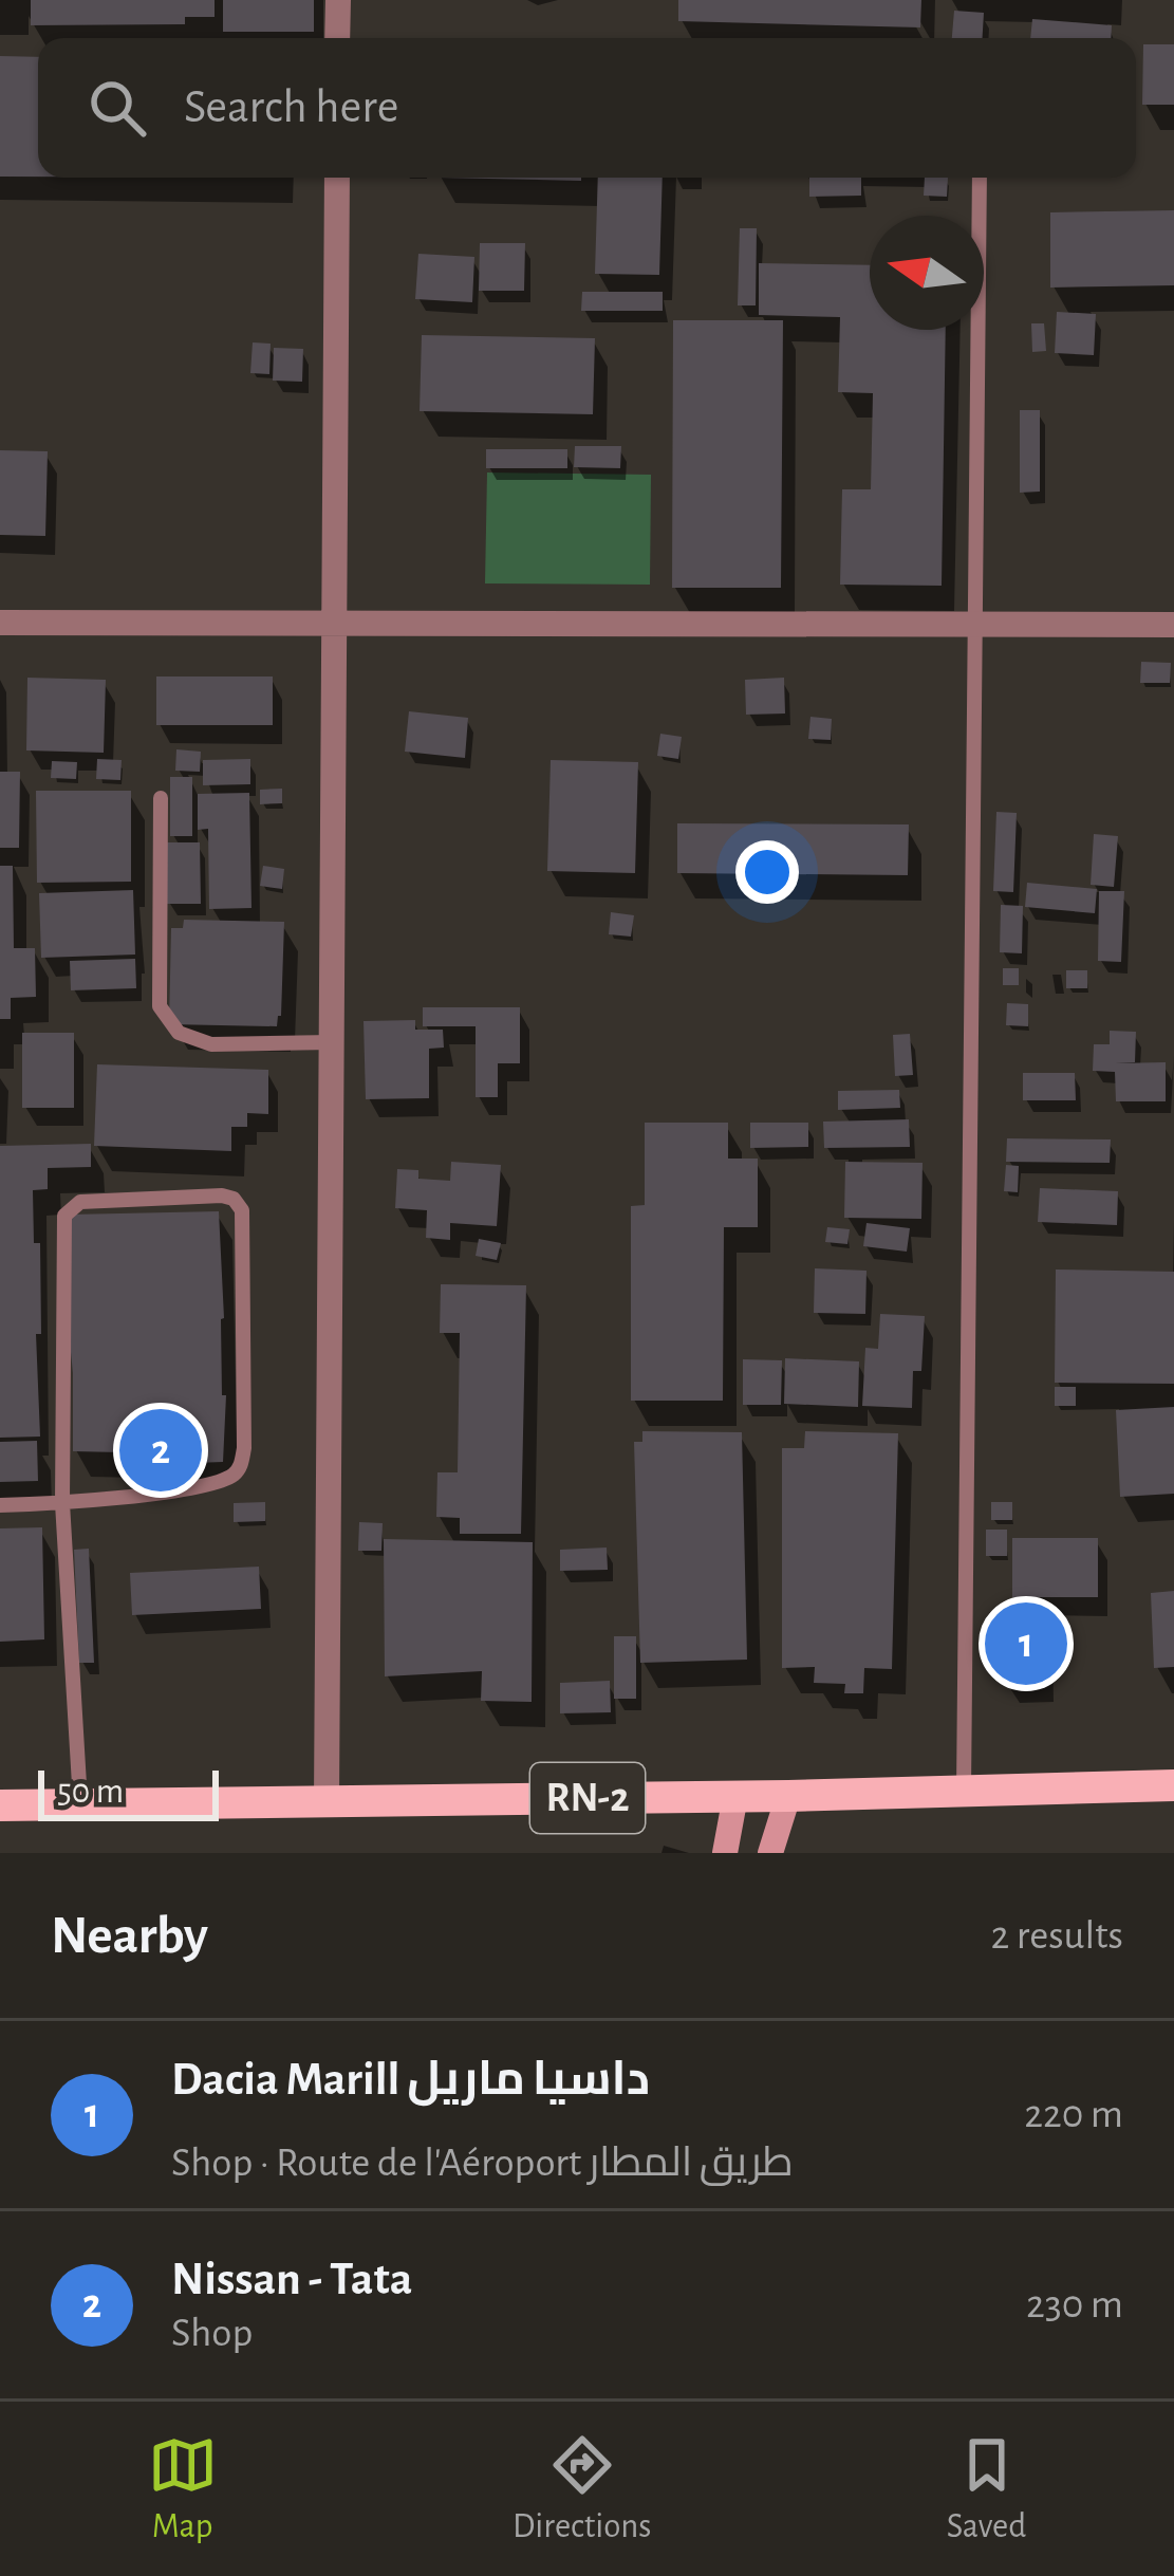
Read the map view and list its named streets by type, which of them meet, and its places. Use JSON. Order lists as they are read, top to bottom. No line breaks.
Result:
{"streets":{"main road":["RN-2"]},"scale_bar":"50 m","north":"left","page":{"search":"Search here","pins":["2","1"],"scale":"50 m","heading":["Nearby","2 results"],"list":[{"mark":"1","name":"Dacia Marill داسيا ماريل","note":"Shop · Route de l'Aéroport طريق المطار","value":"220 m"},{"mark":"2","name":"Nissan - Tata","note":"Shop","value":"230 m"}],"nav":["Map","Directions","Saved"]}}
